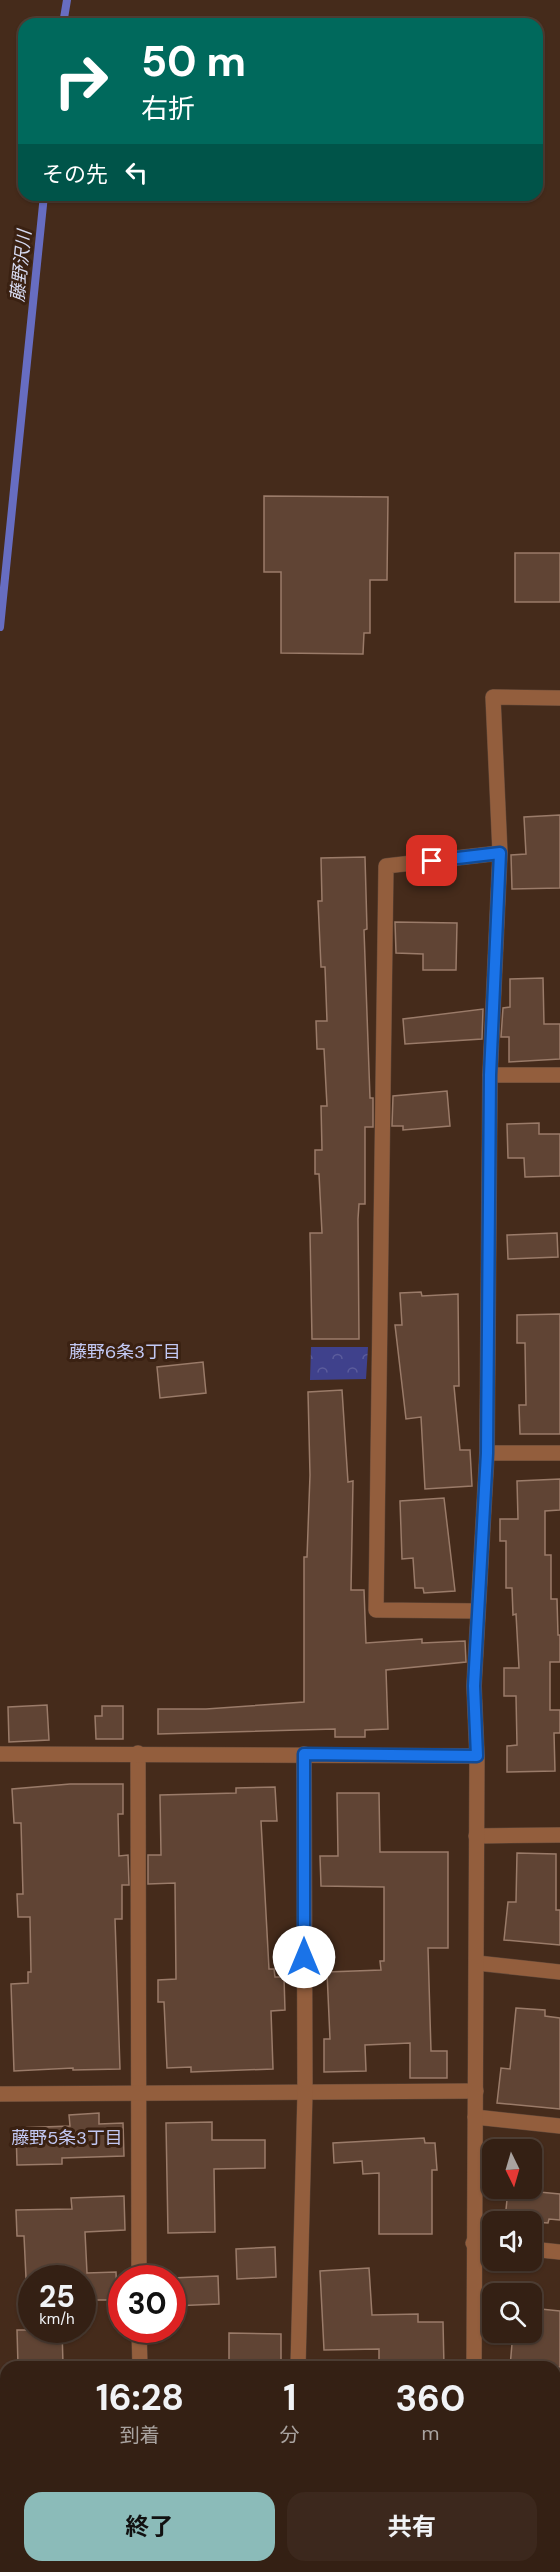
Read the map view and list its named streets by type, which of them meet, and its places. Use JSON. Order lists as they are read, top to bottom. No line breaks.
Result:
{"districts":["藤野6条3丁目","藤野5条3丁目"],"water":["藤野沢川"],"north":"bottom","page":{"turn":["50 m","右折"],"then":"その先","speed":"25 km/h","limit":"30","eta":["16:28","到着","1","分","360","m"],"buttons":["終了","共有"]}}
